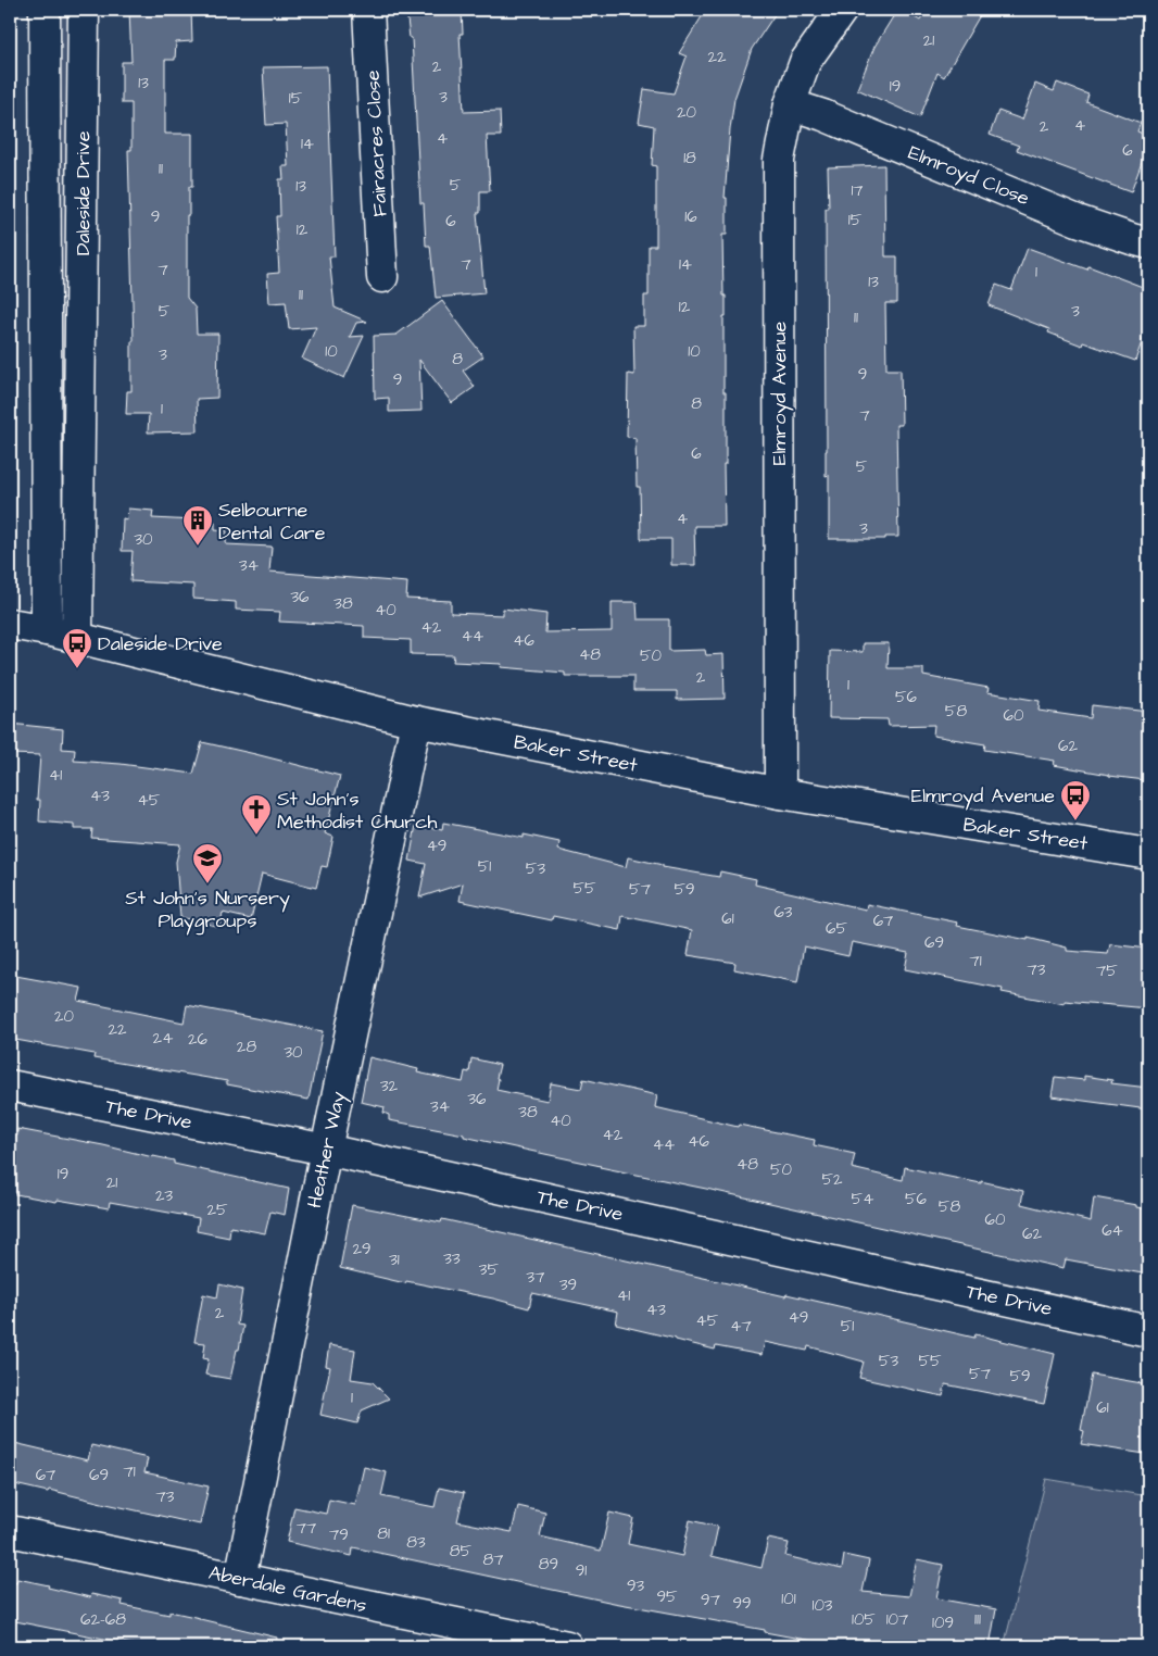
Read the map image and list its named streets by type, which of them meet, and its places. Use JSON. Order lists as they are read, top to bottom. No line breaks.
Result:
{"streets":{"street":["Fairacres Close","Elmroyd Close","Daleside Drive","Elmroyd Avenue","Baker Street","The Drive","Heather Way","Aberdale Gardens"]},"crossings":[["Elmroyd Close","Elmroyd Avenue"],["Daleside Drive","Baker Street"],["Elmroyd Avenue","Baker Street"],["Baker Street","Heather Way"],["The Drive","Heather Way"],["Heather Way","Aberdale Gardens"]],"places":{"building":["Selbourne Dental Care"],"bus stop":["Daleside Drive","Elmroyd Avenue"],"church":["St John's Methodist Church"],"school or university":["St John's Nursery Playgroups"]},"house_numbers":["21","22","2","13","19","3","15","20","4","2","4","14","6","18","11","5","13","17","9","16","15","6","12","7","14","7","1","13","11","12","5","3","11","10","10","3","8","9","9","8","1","7","6","5","4","3","30","34","36","38","40","42","44","46","48","50","2","1","56","58","60","62","41","43","45","49","51","53","55","57","59","63","61","67","65","69","71","73","75","20","22","24","26","28","30","32","36","34","38","40","42","46","44","48","50","19","52","21","23","54","56","58","25","60","64","62","29","33","31","35","37","39","41","43","2","49","45","47","51","53","55","57","59","1","61","71","67","69","73","77","81","79","83","85","87","89","91","93","95","101","97","99","103","62-68","105","107","111","109"]}
